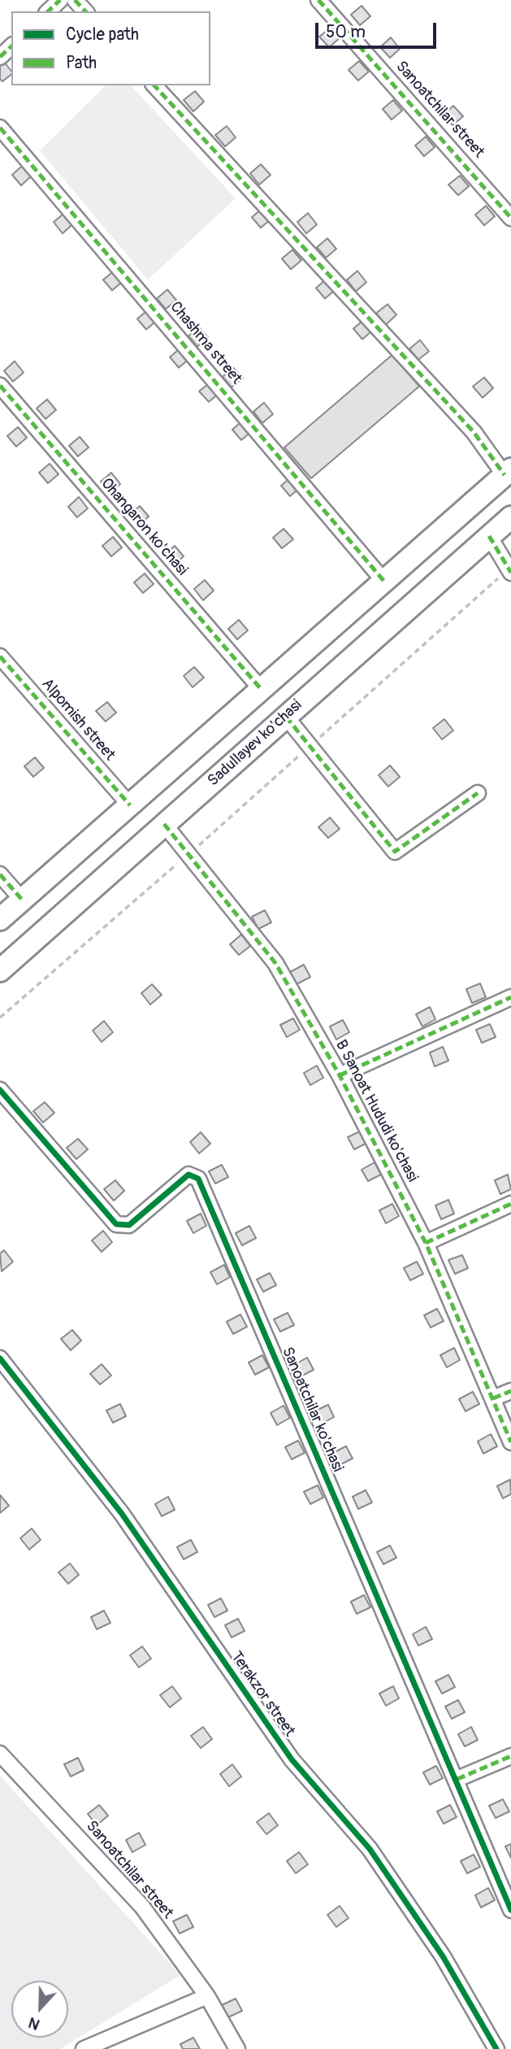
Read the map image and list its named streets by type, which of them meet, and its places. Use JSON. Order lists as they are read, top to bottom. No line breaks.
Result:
{"streets":{"main road":["Sadullayev ko'chasi"],"street":["Sanoatchilar street","Chashma street","Ohangaron ko'chasi","Alpomish street","B Sanoat Hududi ko'chasi","Sanoatchilar ko'chasi","Terakzor street"]},"crossings":[["Sadullayev ko'chasi","B Sanoat Hududi ko'chasi"]],"legend":["Cycle path","Path"],"scale_bar":"50 m","north":"bottom"}
